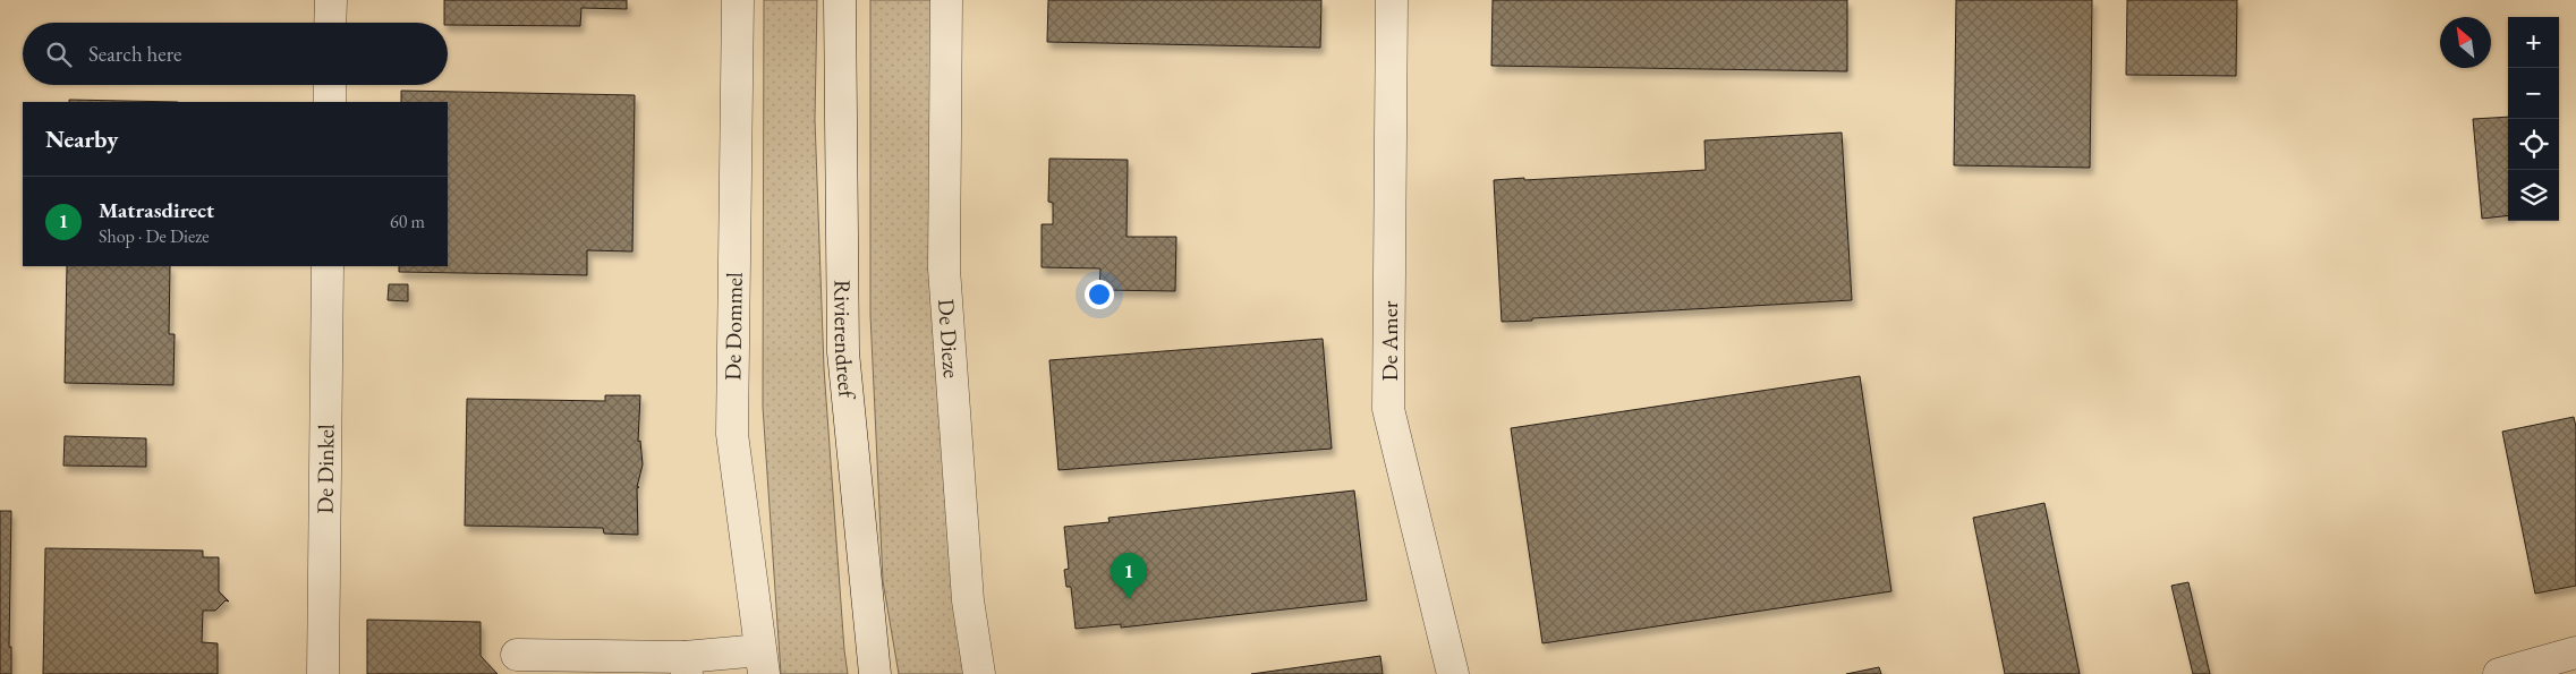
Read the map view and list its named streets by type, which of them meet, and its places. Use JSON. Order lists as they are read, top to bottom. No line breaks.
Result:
{"streets":{"street":["De Dommel","Rivierendreef","De Dieze","De Amer","De Dinkel"]},"north":"top left","page":{"map_buttons":["+","−"],"search":"Search here","heading":"Nearby","list":[{"mark":"1","name":"Matrasdirect","note":"Shop · De Dieze","value":"60 m"}],"pins":"1"}}
